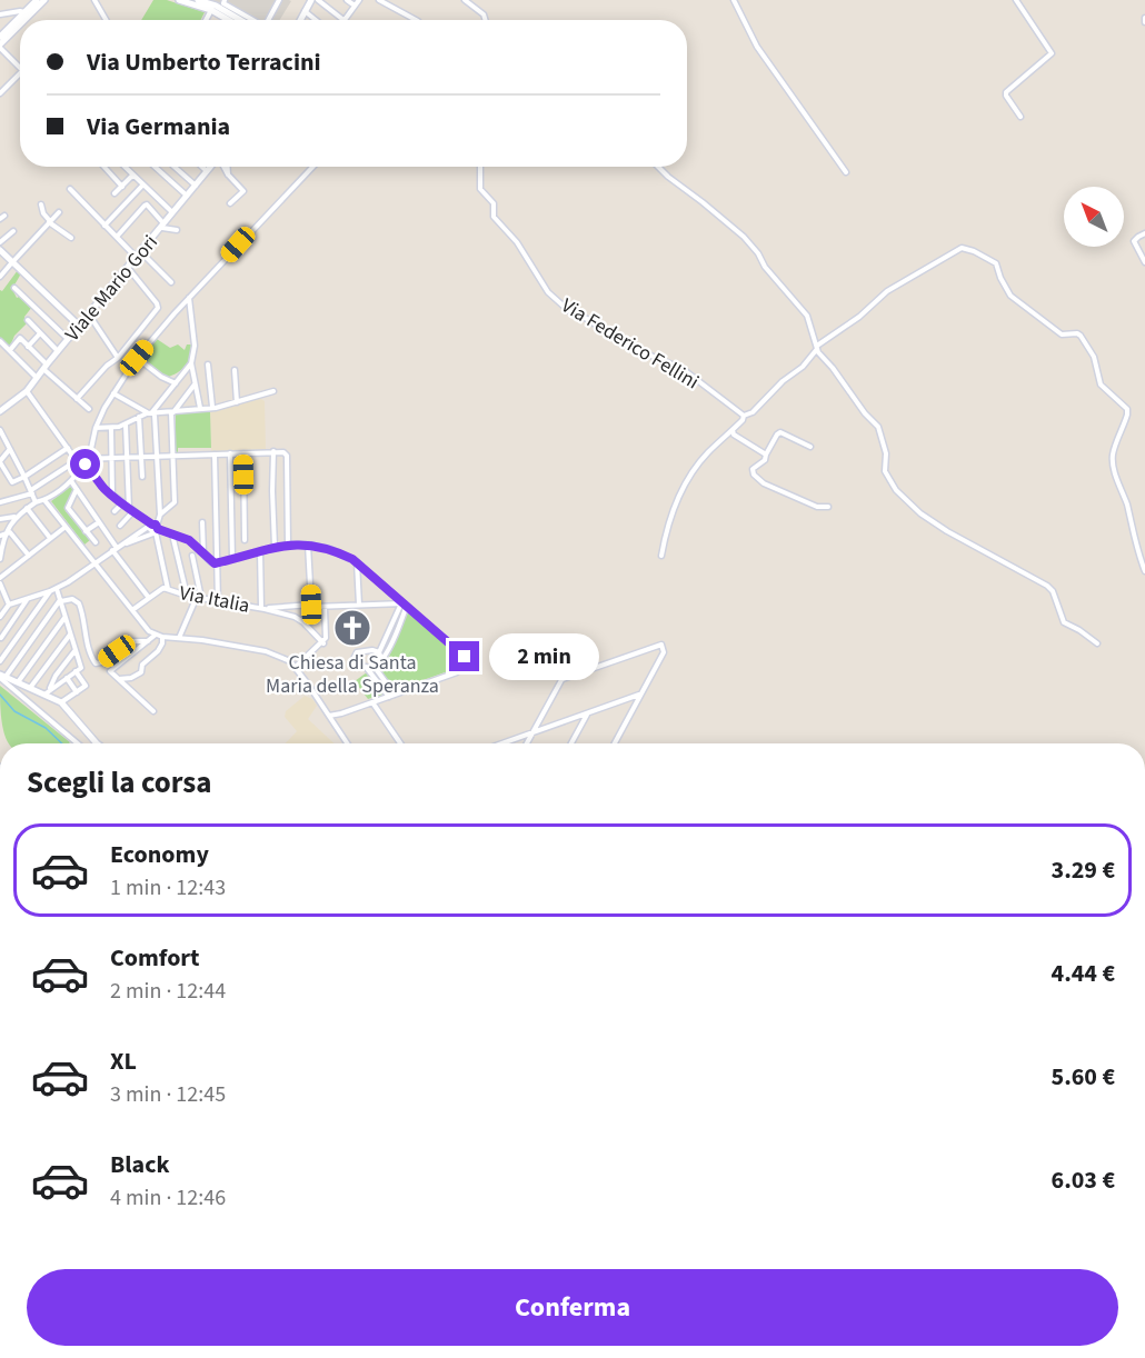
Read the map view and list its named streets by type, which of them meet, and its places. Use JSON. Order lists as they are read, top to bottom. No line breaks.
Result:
{"streets":{"main road":["Viale Mario Gori"],"street":["Via Federico Fellini","Via Italia"]},"places":{"church":["Chiesa di Santa Maria della Speranza"]},"north":"top left","page":{"banner":["Via Umberto Terracini","Via Germania"],"bubble":"2 min","heading":"Scegli la corsa","list":[{"name":"Economy","note":"1 min · 12:43","value":"3.29 €"},{"name":"Comfort","note":"2 min · 12:44","value":"4.44 €"},{"name":"XL","note":"3 min · 12:45","value":"5.60 €"},{"name":"Black","note":"4 min · 12:46","value":"6.03 €"}],"buttons":"Conferma"}}
